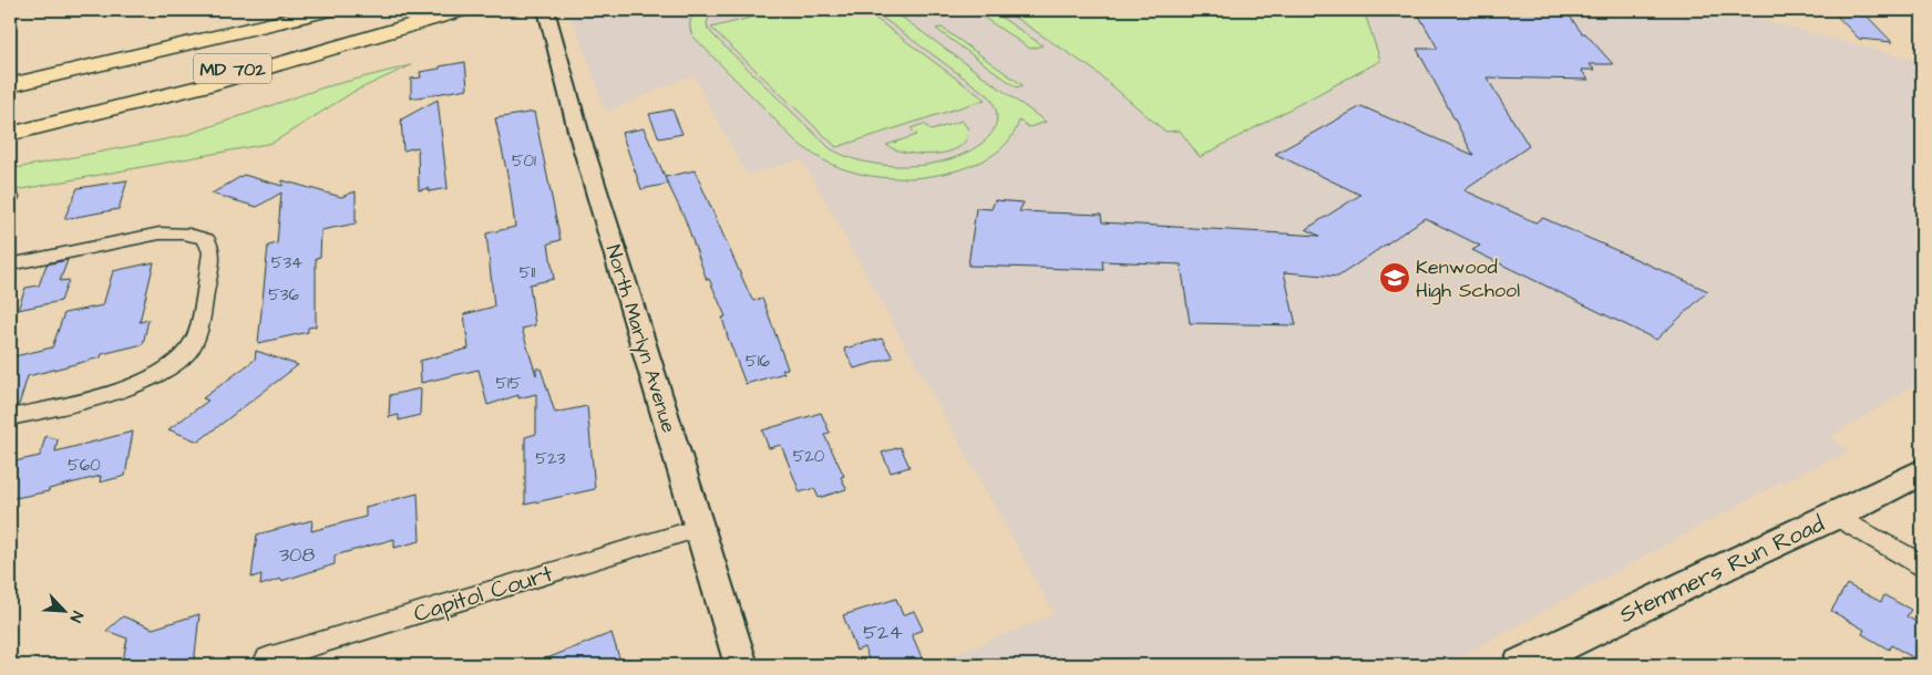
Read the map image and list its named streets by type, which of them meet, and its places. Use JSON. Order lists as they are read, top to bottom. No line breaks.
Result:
{"streets":{"highway":["MD 702"],"main road":["Stemmers Run Road"],"street":["North Marlyn Avenue","Capitol Court"]},"crossings":[["North Marlyn Avenue","Capitol Court"]],"places":{"school or university":["Kenwood High School"]},"house_numbers":["501","534","511","536","516","515","520","523","560","308","524"],"north":"bottom right"}
